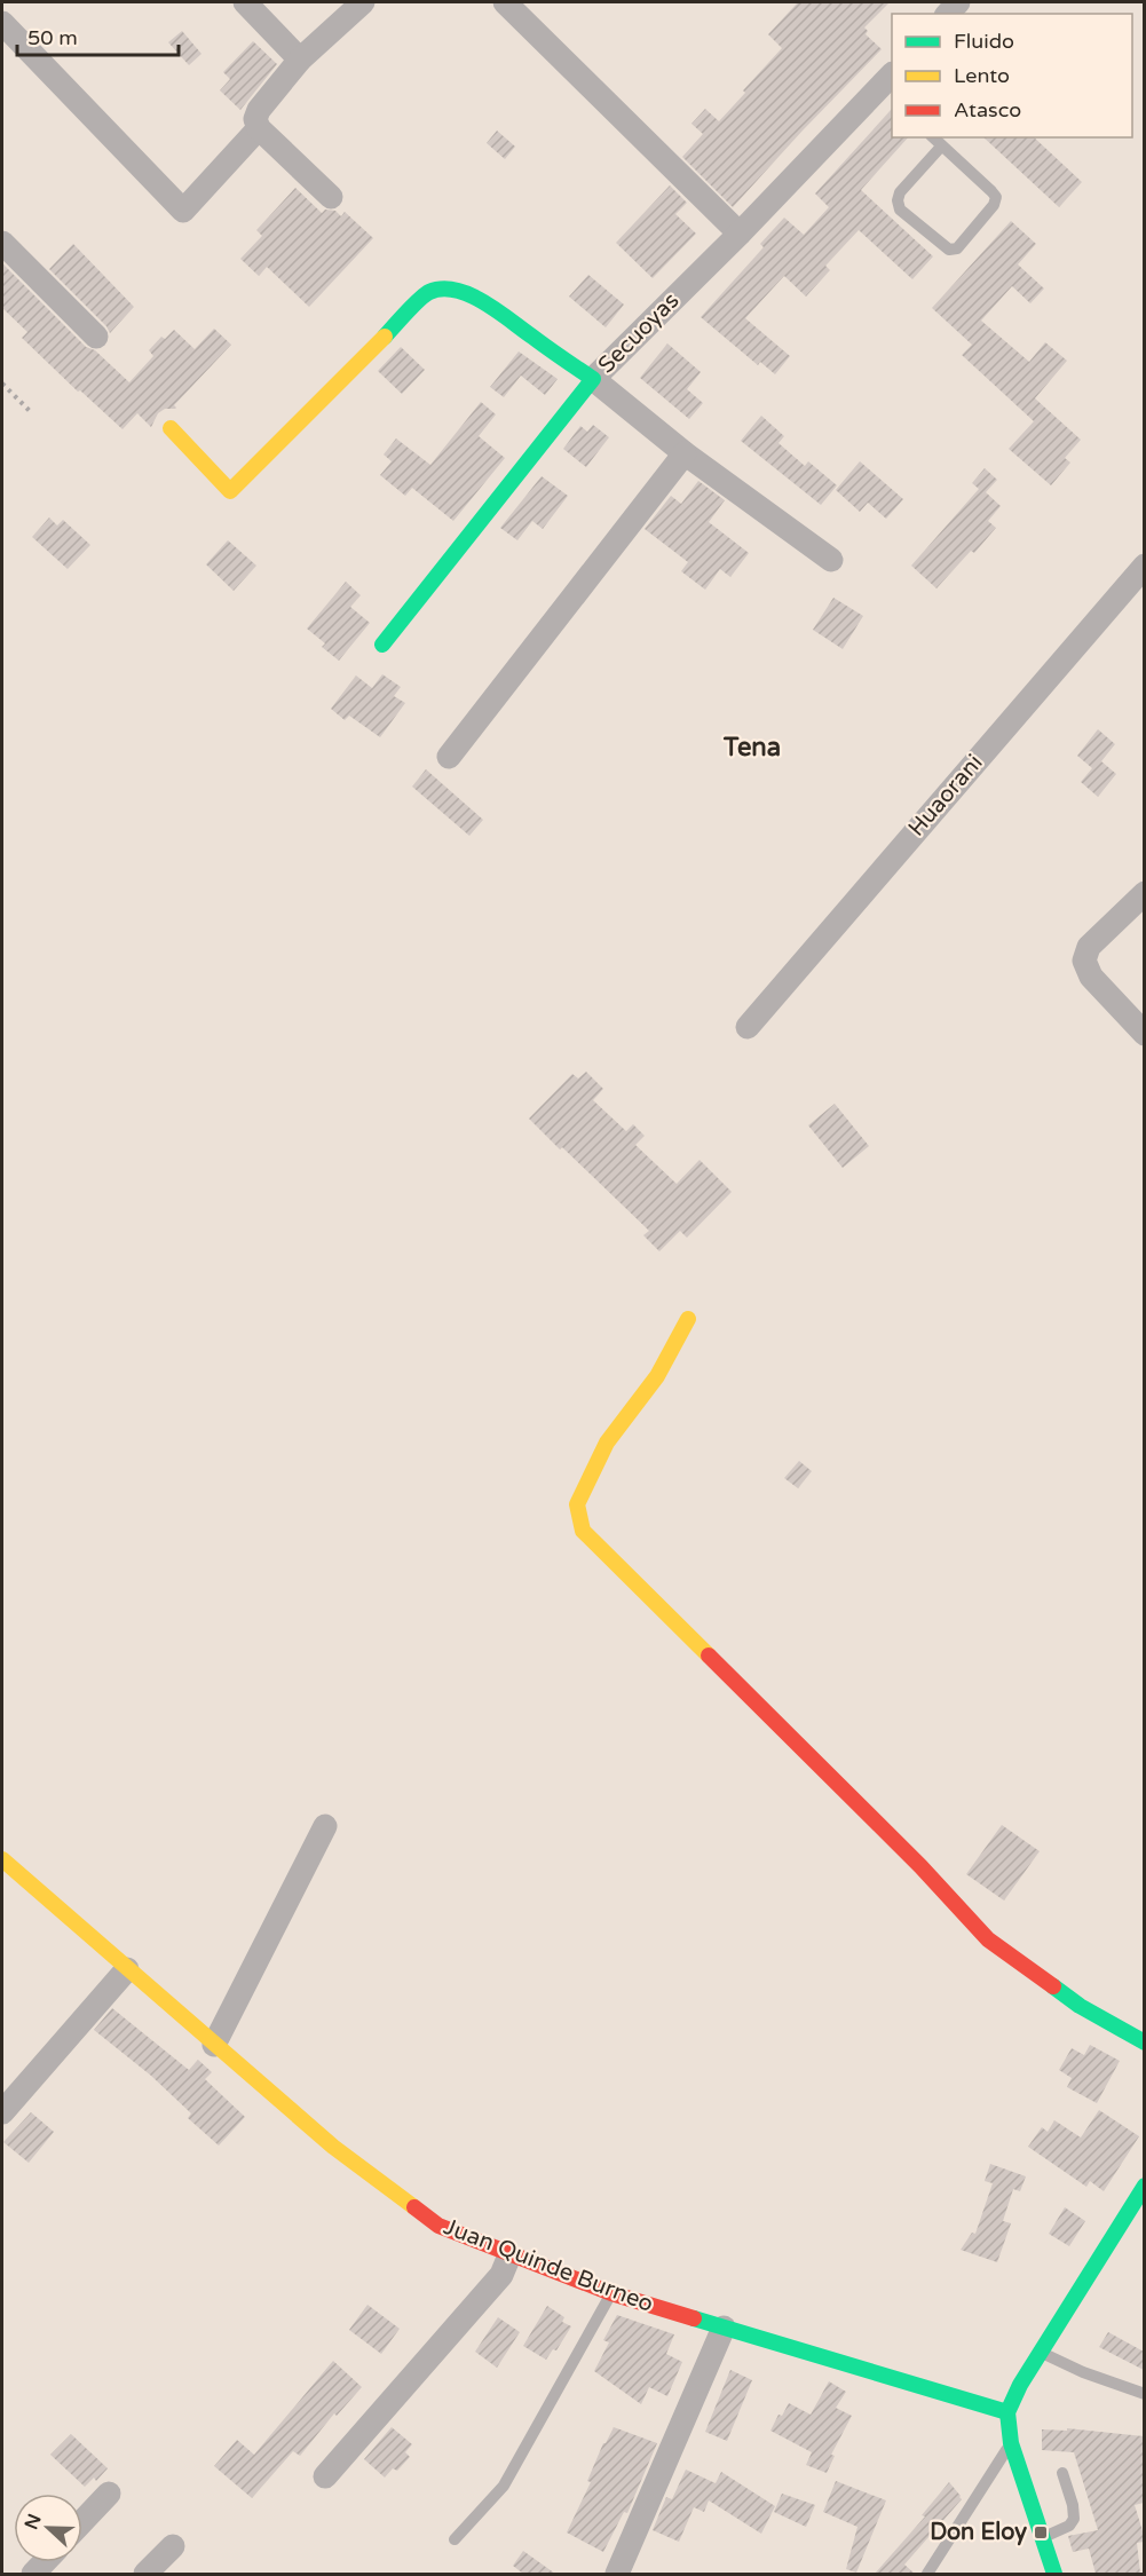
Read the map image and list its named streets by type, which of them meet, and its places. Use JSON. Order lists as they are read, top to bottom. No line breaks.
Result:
{"streets":{"street":["Secuoyas","Huaorani","Juan Quinde Burneo"]},"districts":["Tena"],"places":{"transit":["Don Eloy"]},"legend":["Fluido","Lento","Atasco"],"scale_bar":"50 m","north":"left"}
